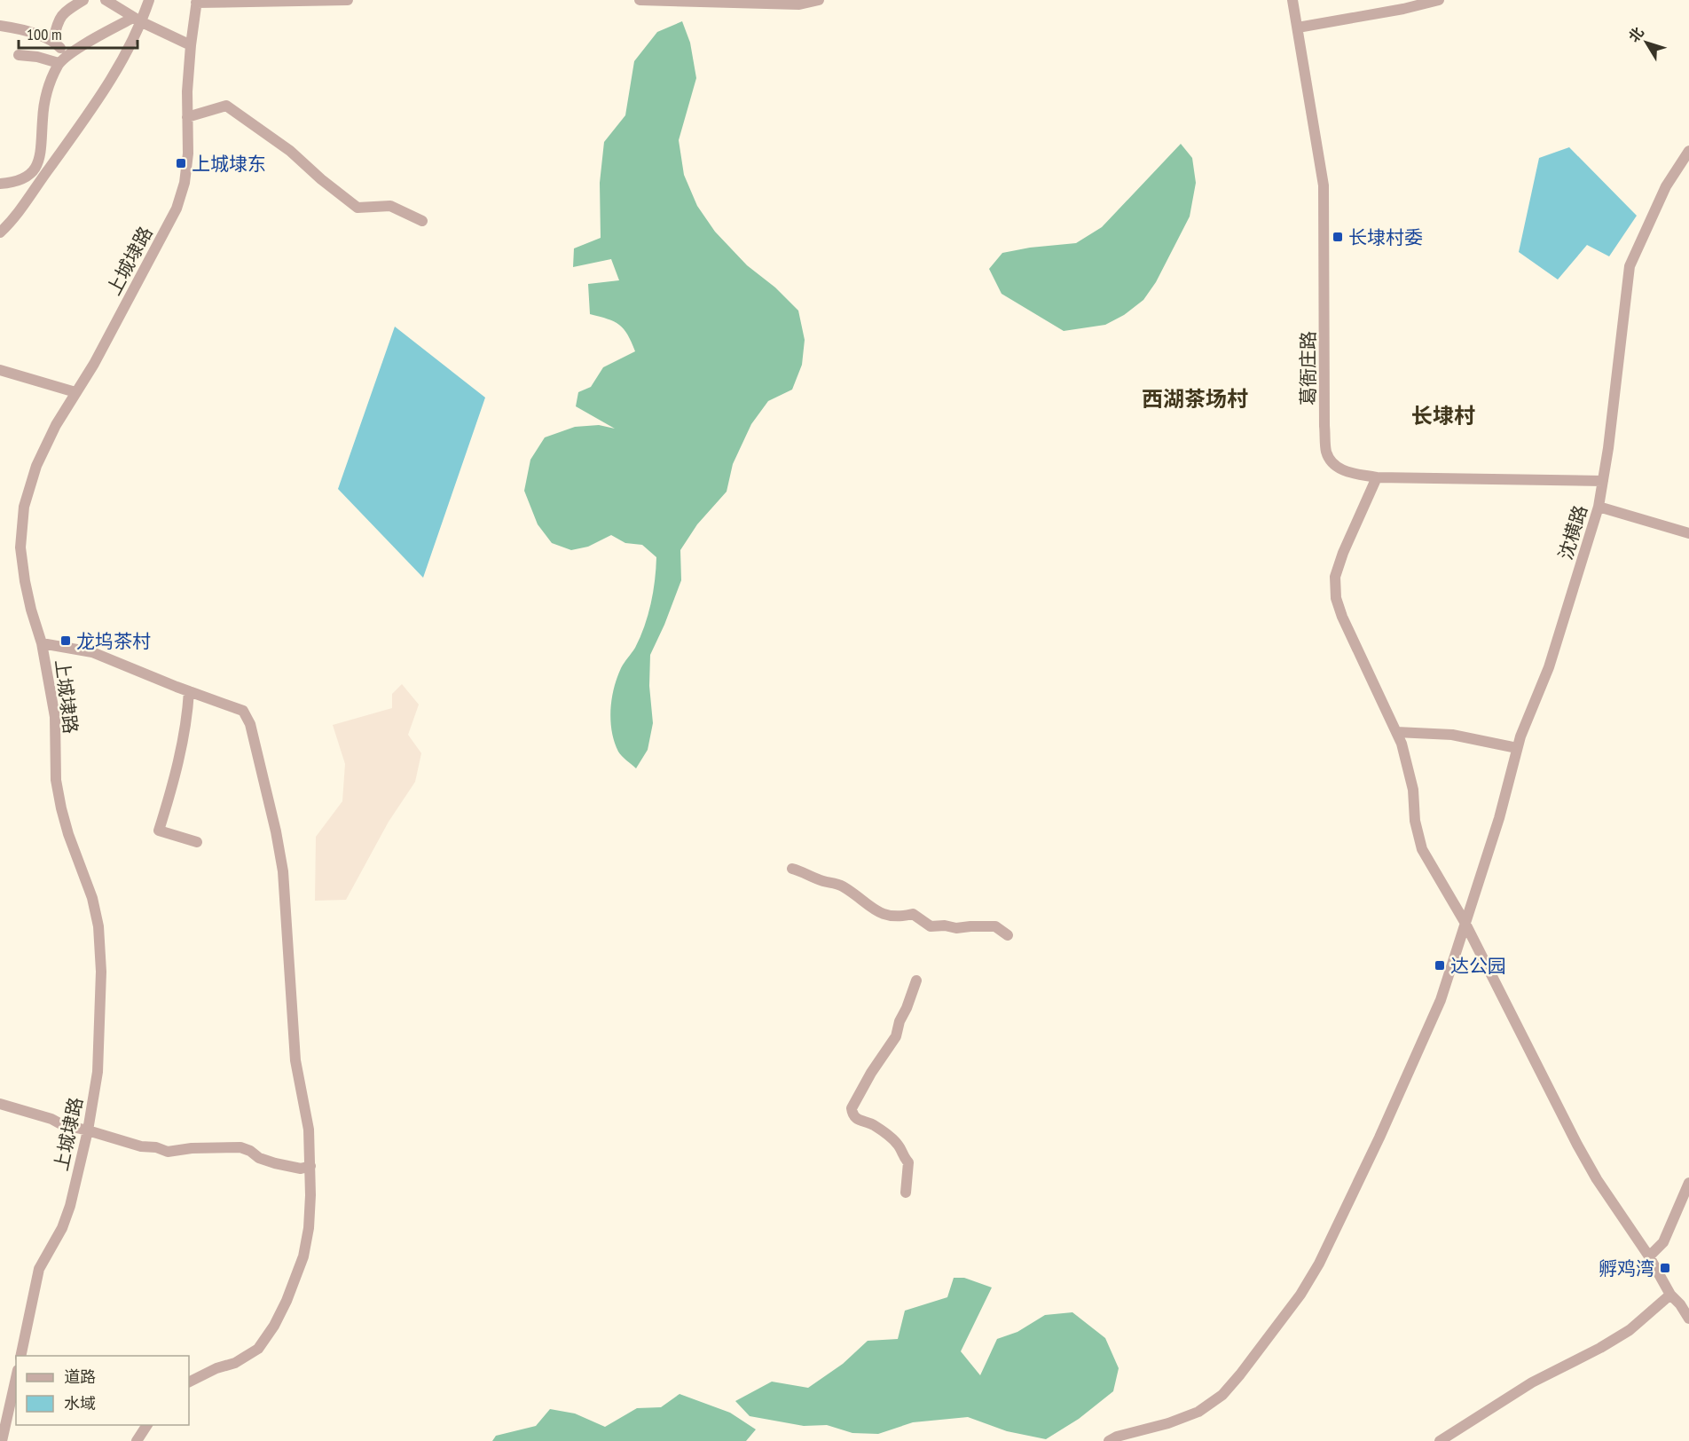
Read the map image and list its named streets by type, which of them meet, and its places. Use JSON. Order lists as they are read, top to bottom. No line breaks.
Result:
{"streets":{"street":["上城埭路","葛衙庄路","沈横路"]},"crossings":[["葛衙庄路","沈横路"]],"districts":["西湖茶场村","长埭村"],"places":{"transit":["上城埭东","长埭村委","龙坞茶村","达公园","孵鸡湾"]},"legend":["道路","水域"],"scale_bar":"100 m","north":"top left"}
